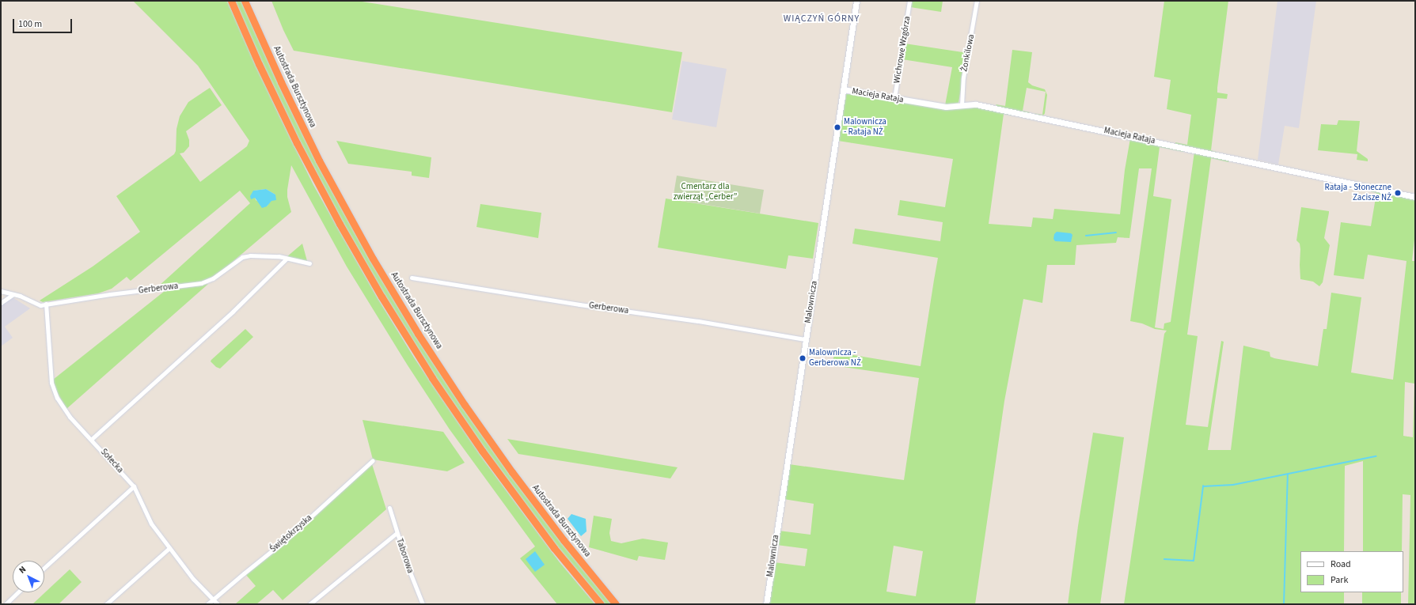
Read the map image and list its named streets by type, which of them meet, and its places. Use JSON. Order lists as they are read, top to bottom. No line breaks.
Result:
{"streets":{"highway":["Autostrada Bursztynowa"],"street":["Wichrowe Wzgórza","Żonkilowa","Macieja Rataja","Gerberowa","Malownicza","Sołecka","Świętokrzyska","Taborowa"]},"crossings":[["Wichrowe Wzgórza","Macieja Rataja"],["Żonkilowa","Macieja Rataja"],["Macieja Rataja","Malownicza"],["Gerberowa","Malownicza"],["Gerberowa","Sołecka"],["Sołecka","Świętokrzyska"]],"districts":["WIĄCZYŃ GÓRNY"],"parks":["Cmentarz dla zwierząt „Cerber”"],"places":["Malownicza - Rataja NŻ","Rataja - Słoneczne Zacisze NŻ","Malownicza - Gerberowa NŻ"],"legend":["Road","Park"],"scale_bar":"100 m","north":"top left"}
